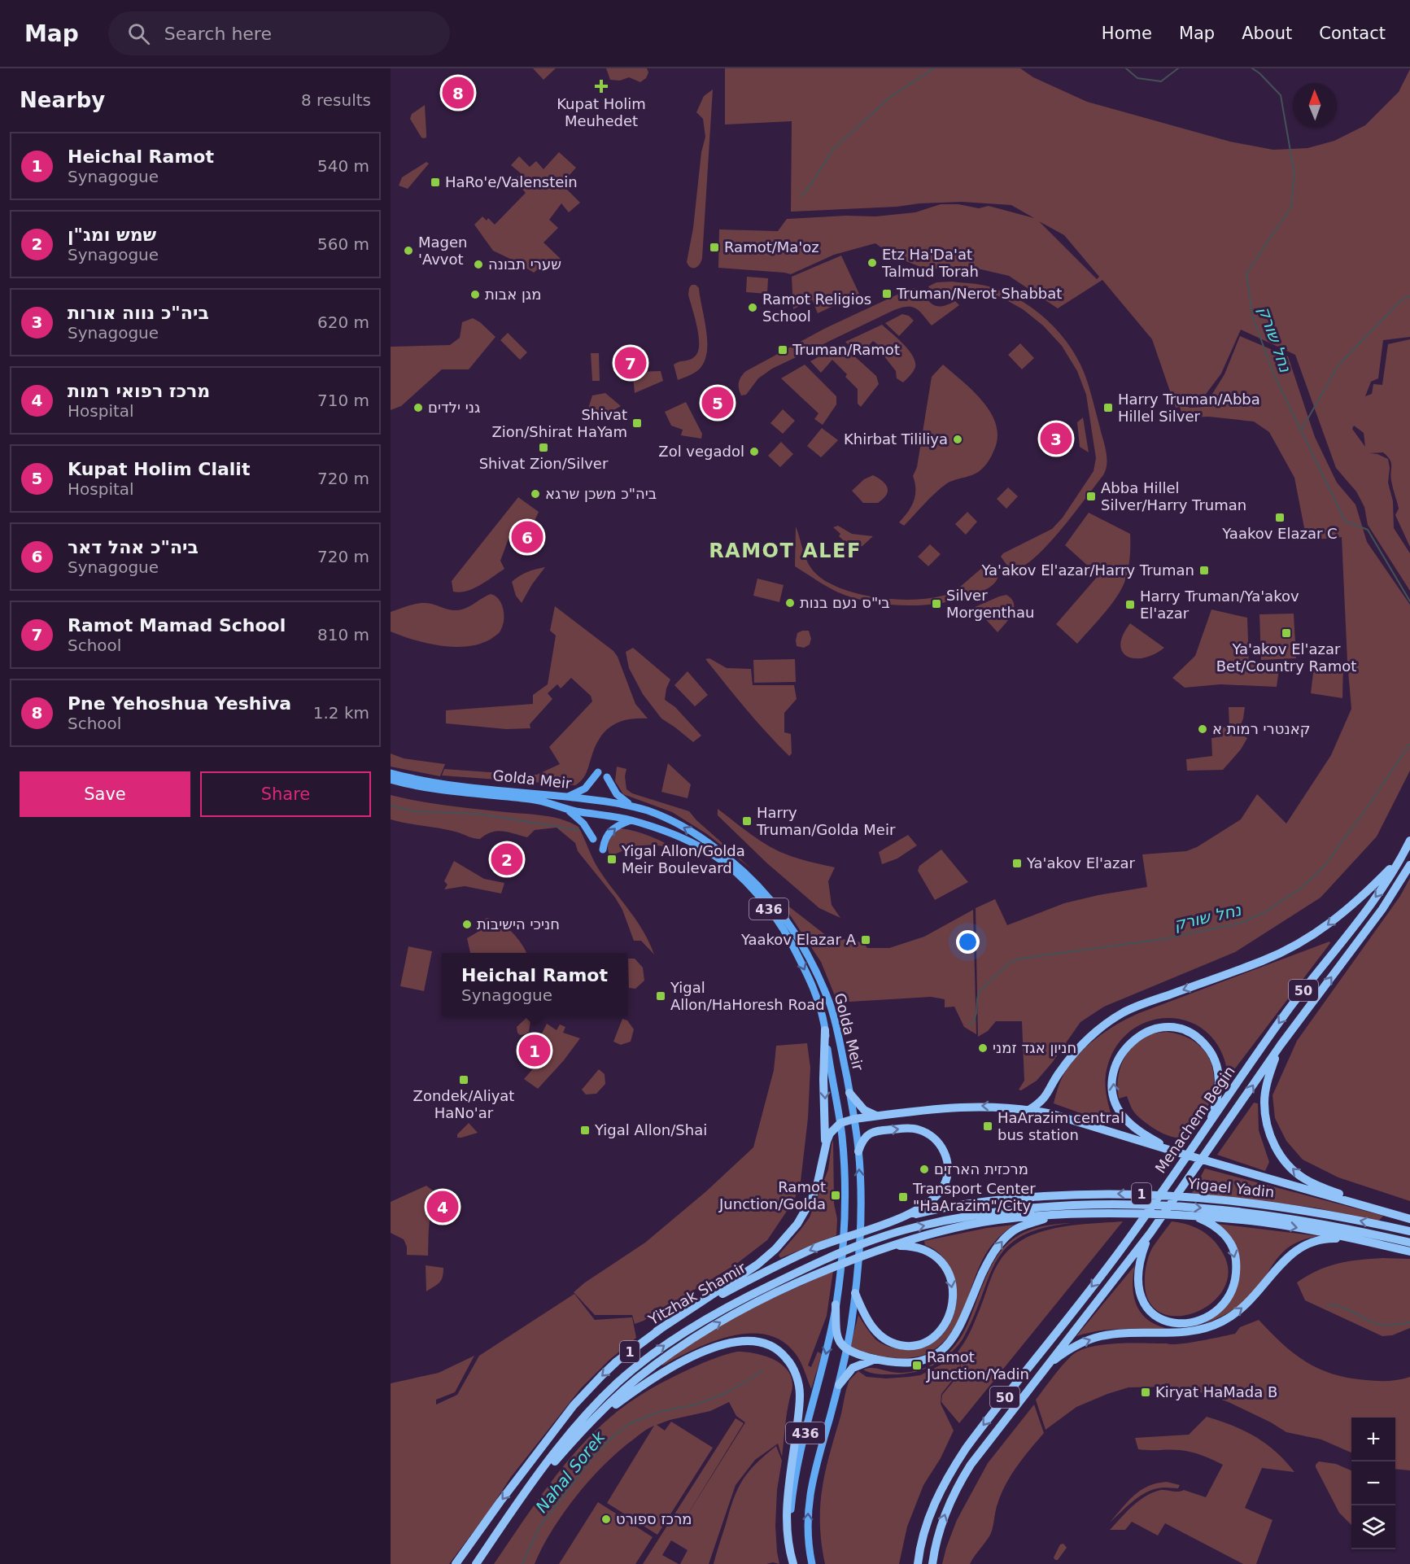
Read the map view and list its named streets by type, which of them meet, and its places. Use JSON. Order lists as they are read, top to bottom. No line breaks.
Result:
{"streets":{"highway":["50","Menachem Begin","Yigael Yadin","1","Yitzhak Shamir"],"main road":["Golda Meir","436"]},"crossings":[["50","Menachem Begin"],["Yigael Yadin","Yitzhak Shamir"]],"districts":["RAMOT ALEF"],"water":["נחל שורק","Nahal Sorek"],"places":{"health":["Kupat Holim Meuhedet"],"transit":["HaRo'e/Valenstein","Ramot/Ma'oz","Truman/Nerot Shabbat","Truman/Ramot","Harry Truman/Abba Hillel Silver","Shivat Zion/Shirat HaYam","Shivat Zion/Silver","Abba Hillel Silver/Harry Truman","Yaakov Elazar C","Ya'akov El'azar/Harry Truman","Silver Morgenthau","Harry Truman/Ya'akov El'azar","Ya'akov El'azar Bet/Country Ramot","Harry Truman/Golda Meir","Yigal Allon/Golda Meir Boulevard","Ya'akov El'azar","Yaakov Elazar A","Yigal Allon/HaHoresh Road","Zondek/Aliyat HaNo'ar","HaArazim central bus station","Yigal Allon/Shai","Ramot Junction/Golda","Transport Center \"HaArazim\"/City","Ramot Junction/Yadin","Kiryat HaMada B"],"other":["Magen 'Avvot","Etz Ha'Da'at Talmud Torah","שערי תבונה","מגן אבות","Ramot Religios School","גני ילדים","Khirbat Tililiya","Zol vegadol","ביה\"כ משכן שרגא","בי\"ס נעם בנות","קאנטרי רמות א","חניכי הישיבות","חניון אגד זמני","מרכזית הארזים","מרכז ספורט"]},"north":"top","page":{"header":"Map","search":"Search here","nav":["Home","Map","About","Contact"],"heading":["Nearby","8 results"],"pins":["8","7","5","3","6","2","1","4"],"list":[{"mark":"1","name":"Heichal Ramot","note":"Synagogue","value":"540 m"},{"mark":"2","name":"שמש ומג\"ן","note":"Synagogue","value":"560 m"},{"mark":"3","name":"ביה\"כ נווה אורות","note":"Synagogue","value":"620 m"},{"mark":"4","name":"מרכז רפואי רמות","note":"Hospital","value":"710 m"},{"mark":"5","name":"Kupat Holim Clalit","note":"Hospital","value":"720 m"},{"mark":"6","name":"ביה\"כ אהל דאר","note":"Synagogue","value":"720 m"},{"mark":"7","name":"Ramot Mamad School","note":"School","value":"810 m"},{"mark":"8","name":"Pne Yehoshua Yeshiva","note":"School","value":"1.2 km"}],"buttons":["Save","Share"],"popup":["Heichal Ramot","Synagogue"],"map_buttons":["+","−"]}}
